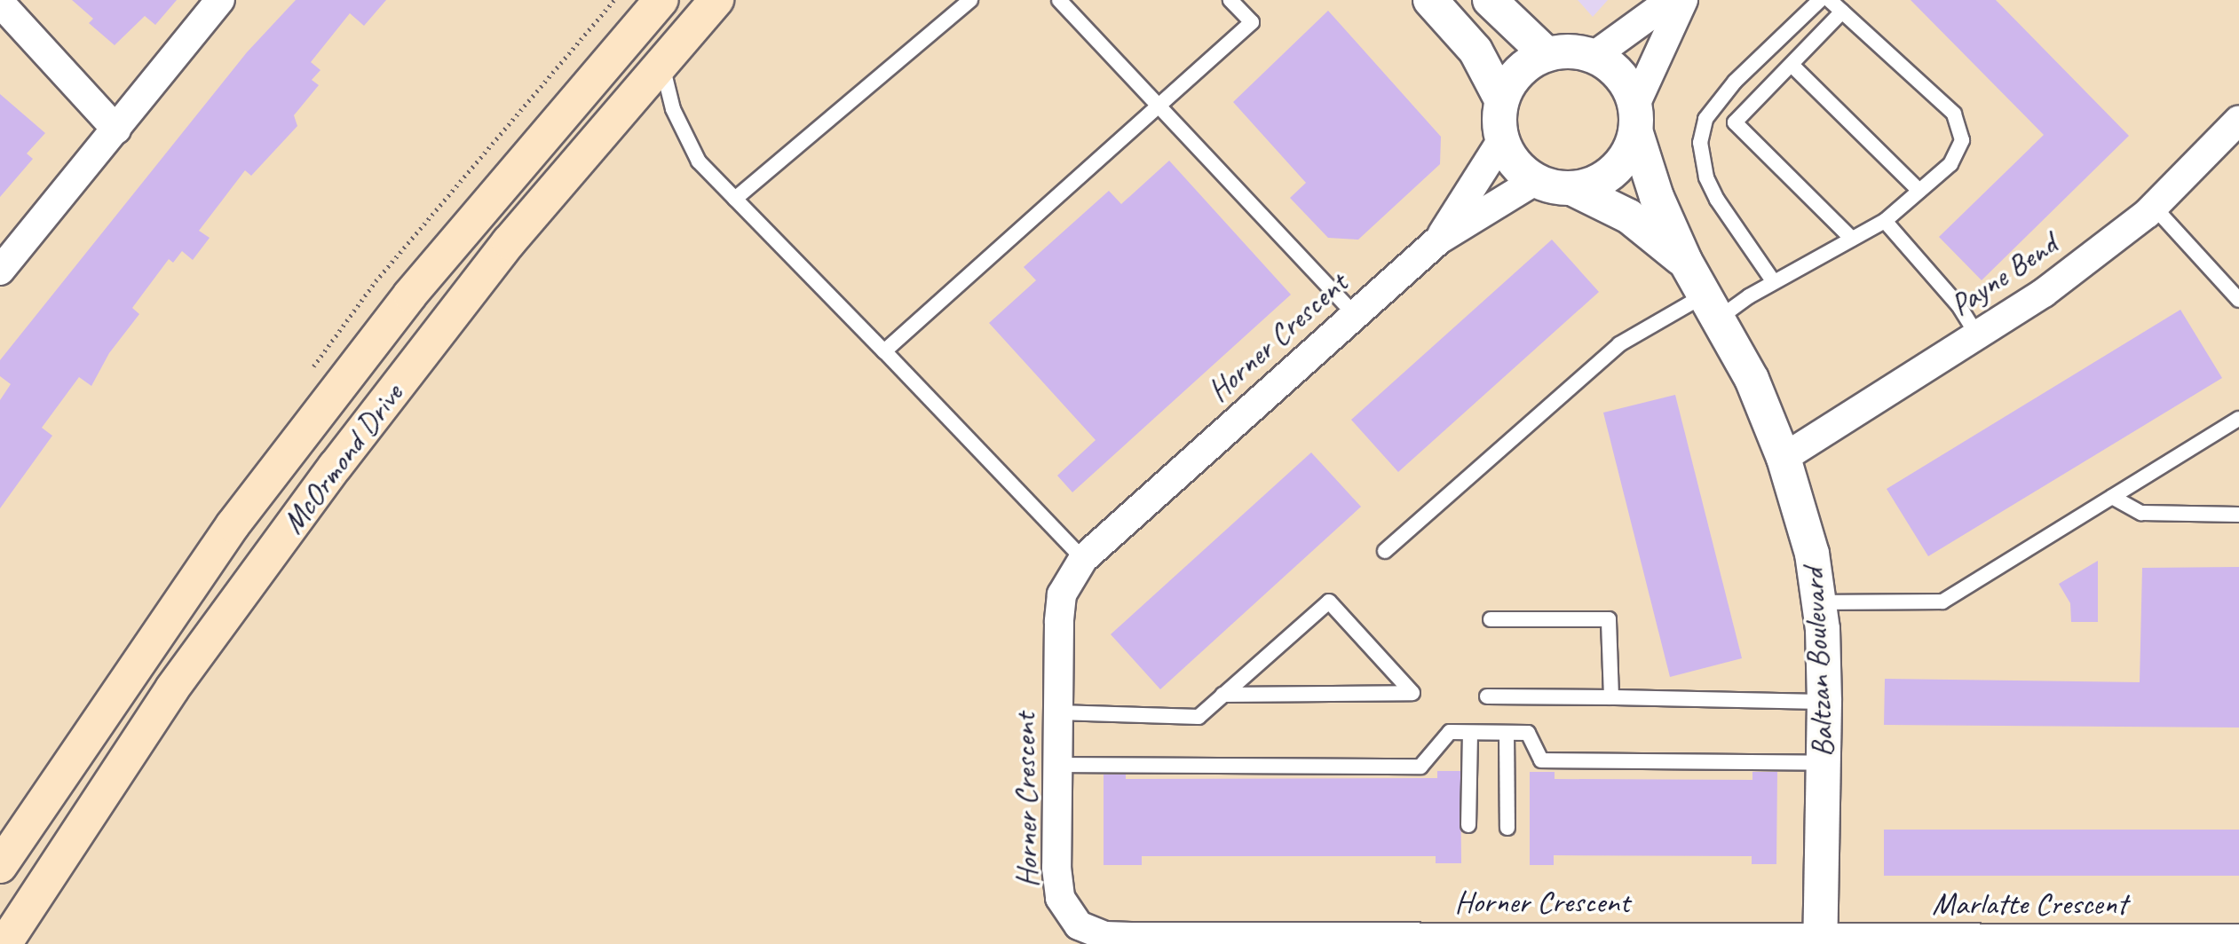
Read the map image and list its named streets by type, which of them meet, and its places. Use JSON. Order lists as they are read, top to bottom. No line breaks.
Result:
{"streets":{"main road":["McOrmond Drive"],"street":["Payne Bend","Horner Crescent","Baltzan Boulevard","Marlatte Crescent"]},"crossings":[["Payne Bend","Baltzan Boulevard"],["Horner Crescent","Baltzan Boulevard"],["Horner Crescent","Marlatte Crescent"],["Baltzan Boulevard","Marlatte Crescent"]]}
